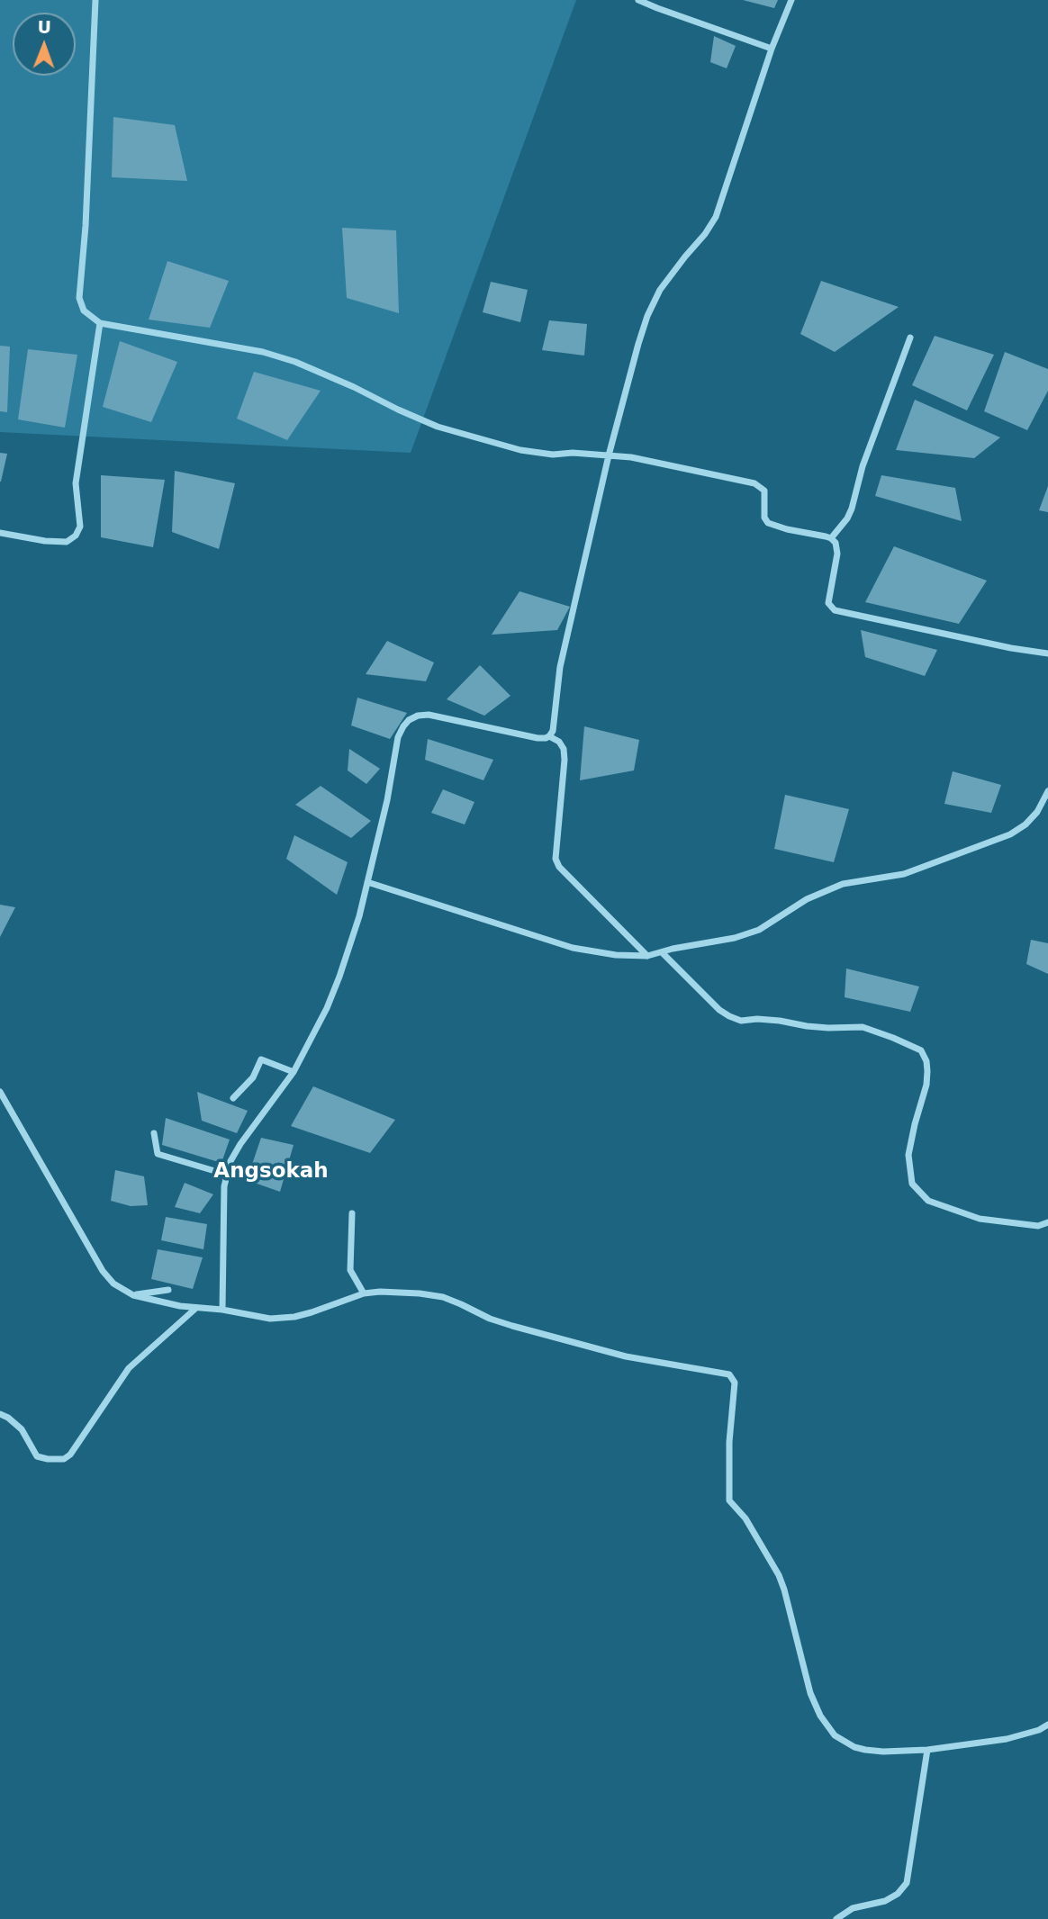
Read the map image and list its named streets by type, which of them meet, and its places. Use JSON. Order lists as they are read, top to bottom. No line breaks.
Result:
{"districts":["Angsokah"],"north":"top"}
